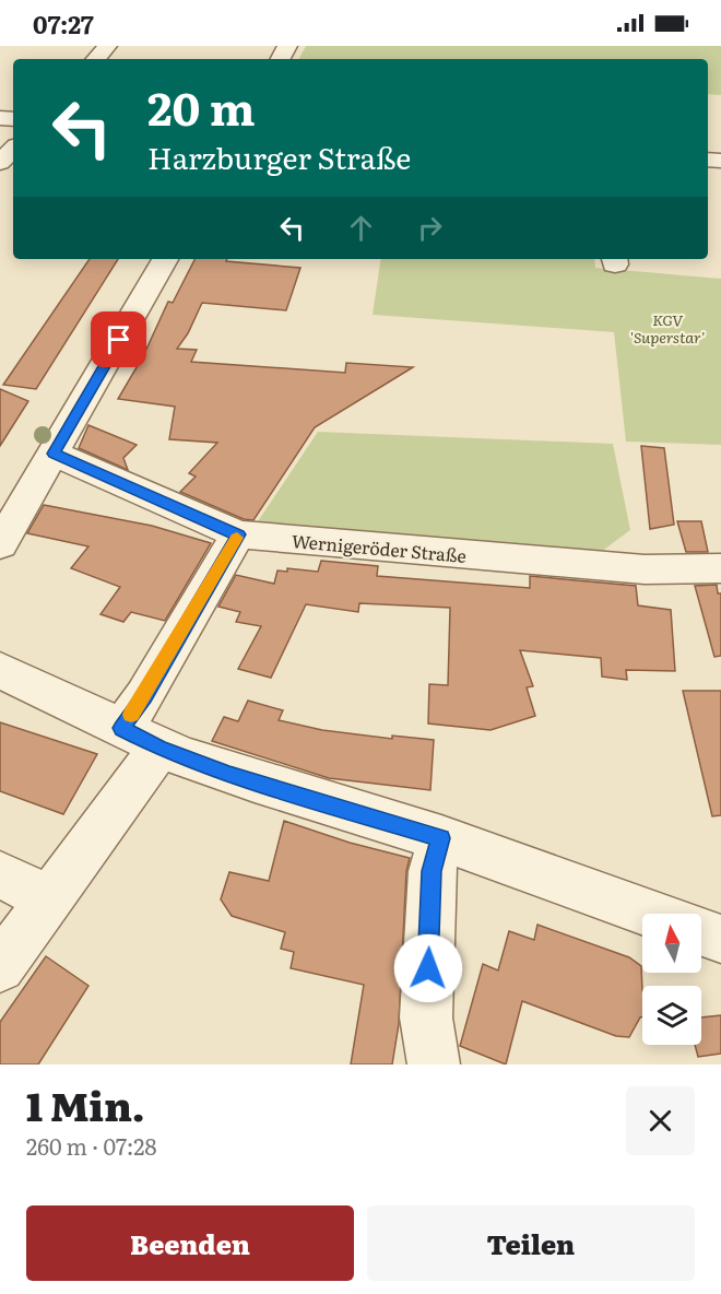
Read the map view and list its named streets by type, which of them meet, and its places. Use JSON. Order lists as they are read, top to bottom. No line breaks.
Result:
{"streets":{"street":["Wernigeröder Straße"]},"parks":["KGV 'Superstar'"],"north":"top","page":{"status":"07:27","turn":["20 m","Harzburger Straße"],"heading":["1 Min.","260 m · 07:28"],"buttons":["Beenden","Teilen"]}}
